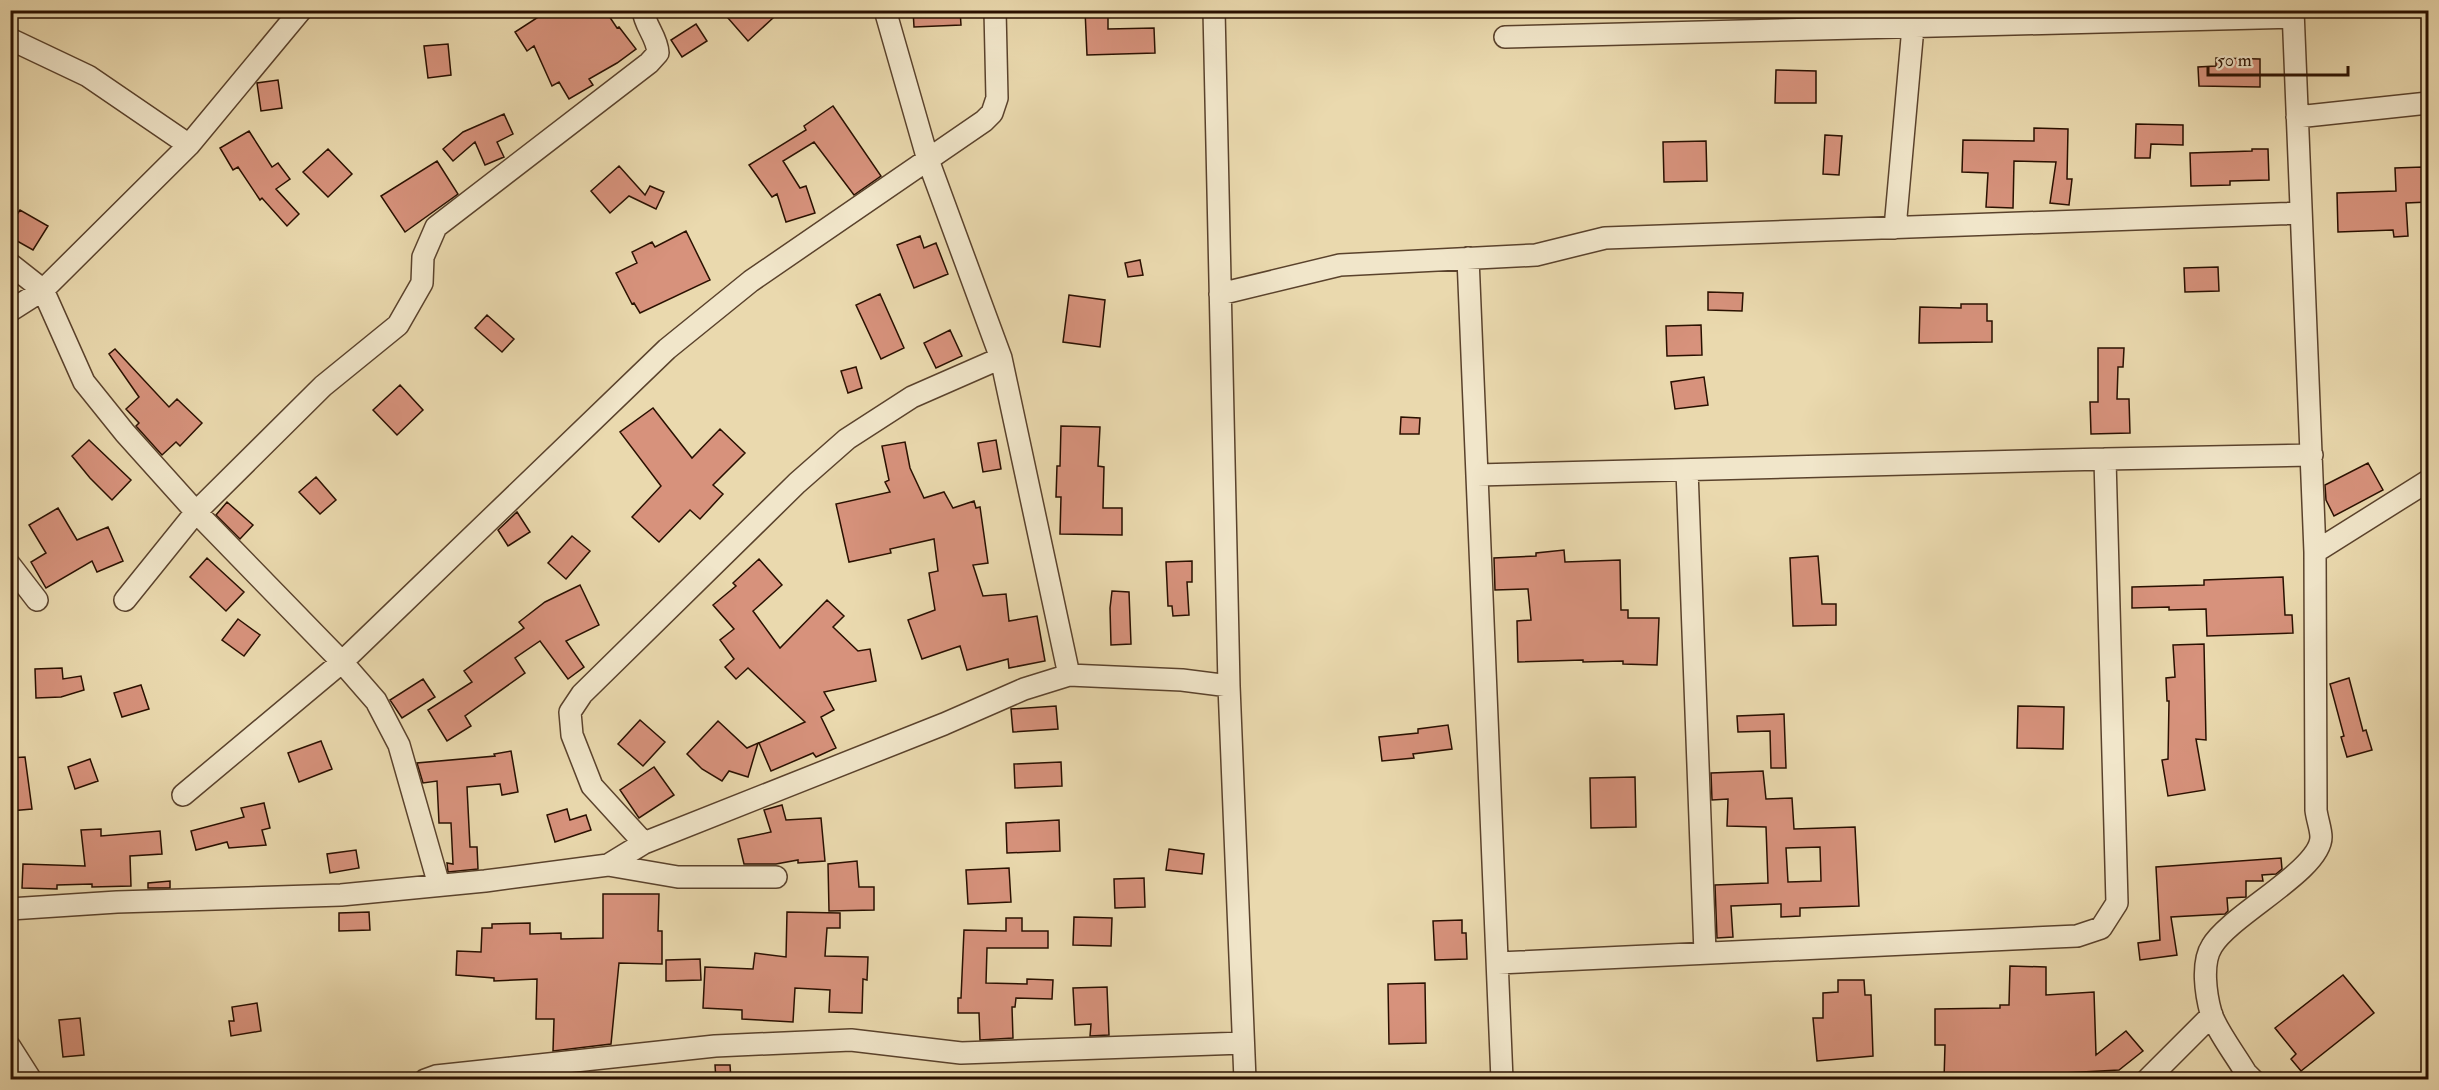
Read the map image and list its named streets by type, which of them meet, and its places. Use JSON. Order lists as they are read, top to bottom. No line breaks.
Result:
{"scale_bar":"50 m"}
